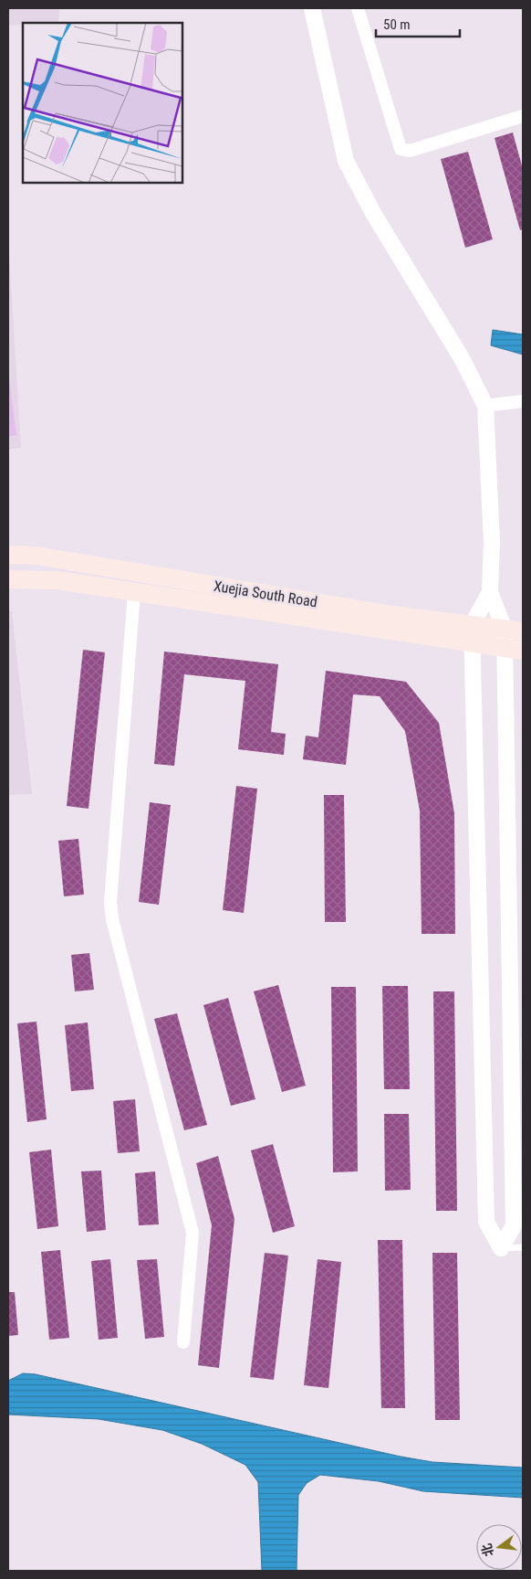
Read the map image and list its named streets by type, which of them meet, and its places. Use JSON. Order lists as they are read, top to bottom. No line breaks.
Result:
{"streets":{"main road":["Xuejia South Road"]},"scale_bar":"50 m","north":"left"}
